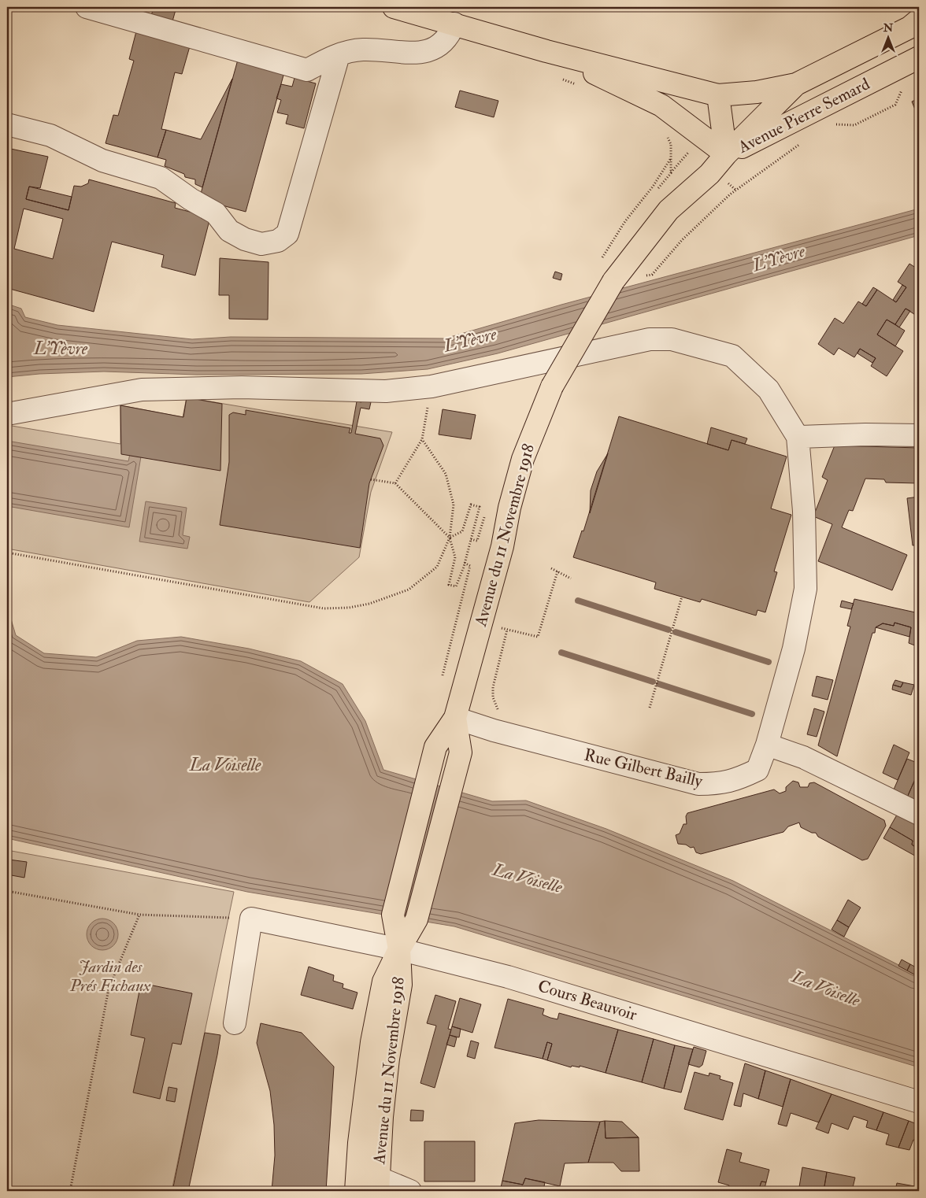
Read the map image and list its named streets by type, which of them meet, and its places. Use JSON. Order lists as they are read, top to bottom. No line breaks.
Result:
{"streets":{"main road":["Avenue Pierre Semard","Avenue du 11 Novembre 1918"],"street":["Rue Gilbert Bailly","Cours Beauvoir"]},"crossings":[["Avenue Pierre Semard","Avenue du 11 Novembre 1918"],["Avenue du 11 Novembre 1918","Rue Gilbert Bailly"],["Avenue du 11 Novembre 1918","Cours Beauvoir"]],"water":["L'Yèvre","La Voiselle"],"parks":["Jardin des Prés Fichaux"],"north":"top"}
